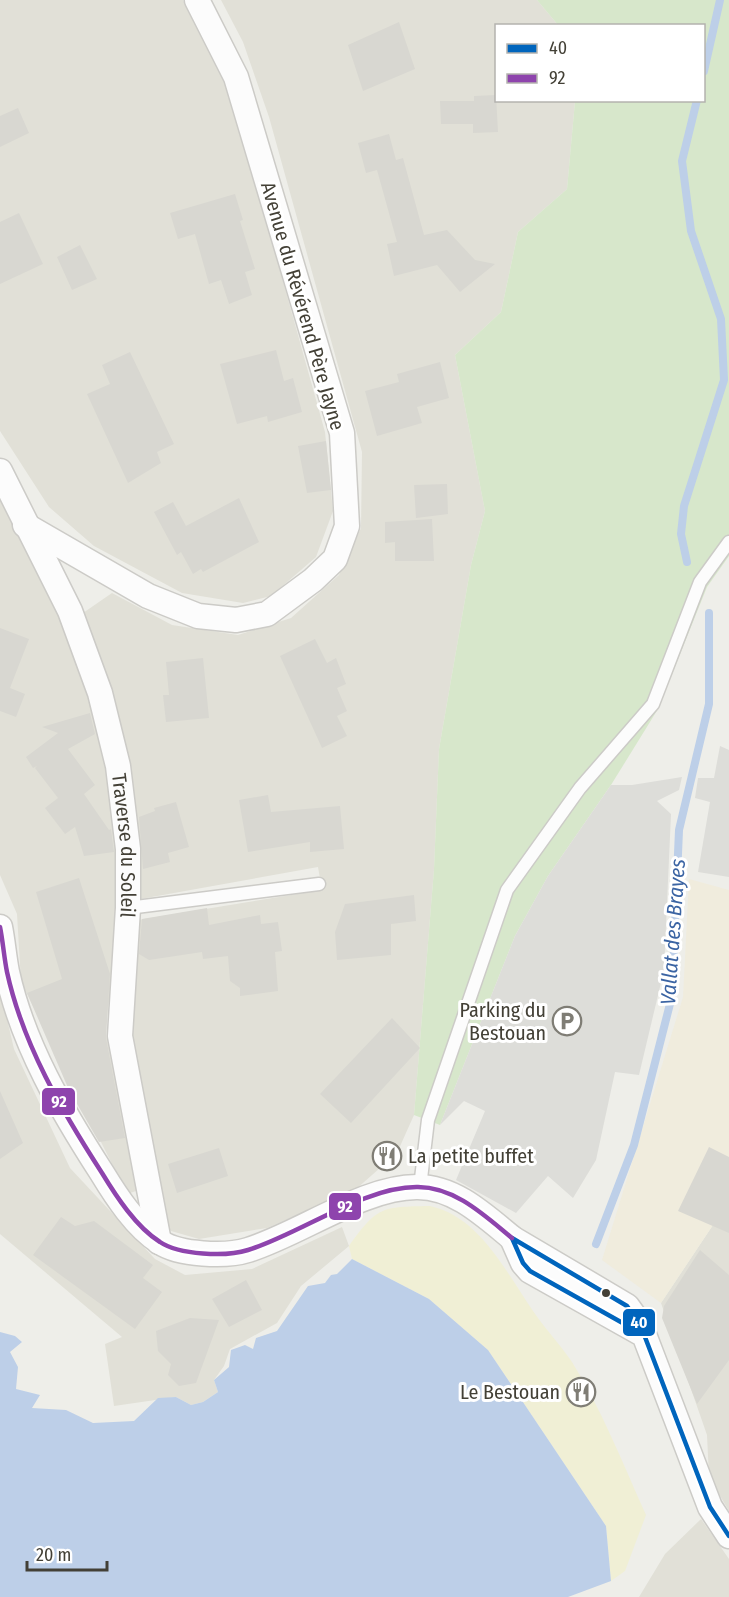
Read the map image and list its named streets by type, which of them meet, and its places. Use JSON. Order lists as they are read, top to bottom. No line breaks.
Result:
{"streets":{"street":["Avenue du Révérend Père Jayne","Traverse du Soleil"]},"crossings":[["Avenue du Révérend Père Jayne","Traverse du Soleil"]],"water":["Vallat des Brayes"],"places":{"parking":["Parking du Bestouan"],"restaurant":["La petite buffet","Le Bestouan"]},"lines":["transit line 92","transit line 40"],"legend":["40","92"],"scale_bar":"20 m"}
